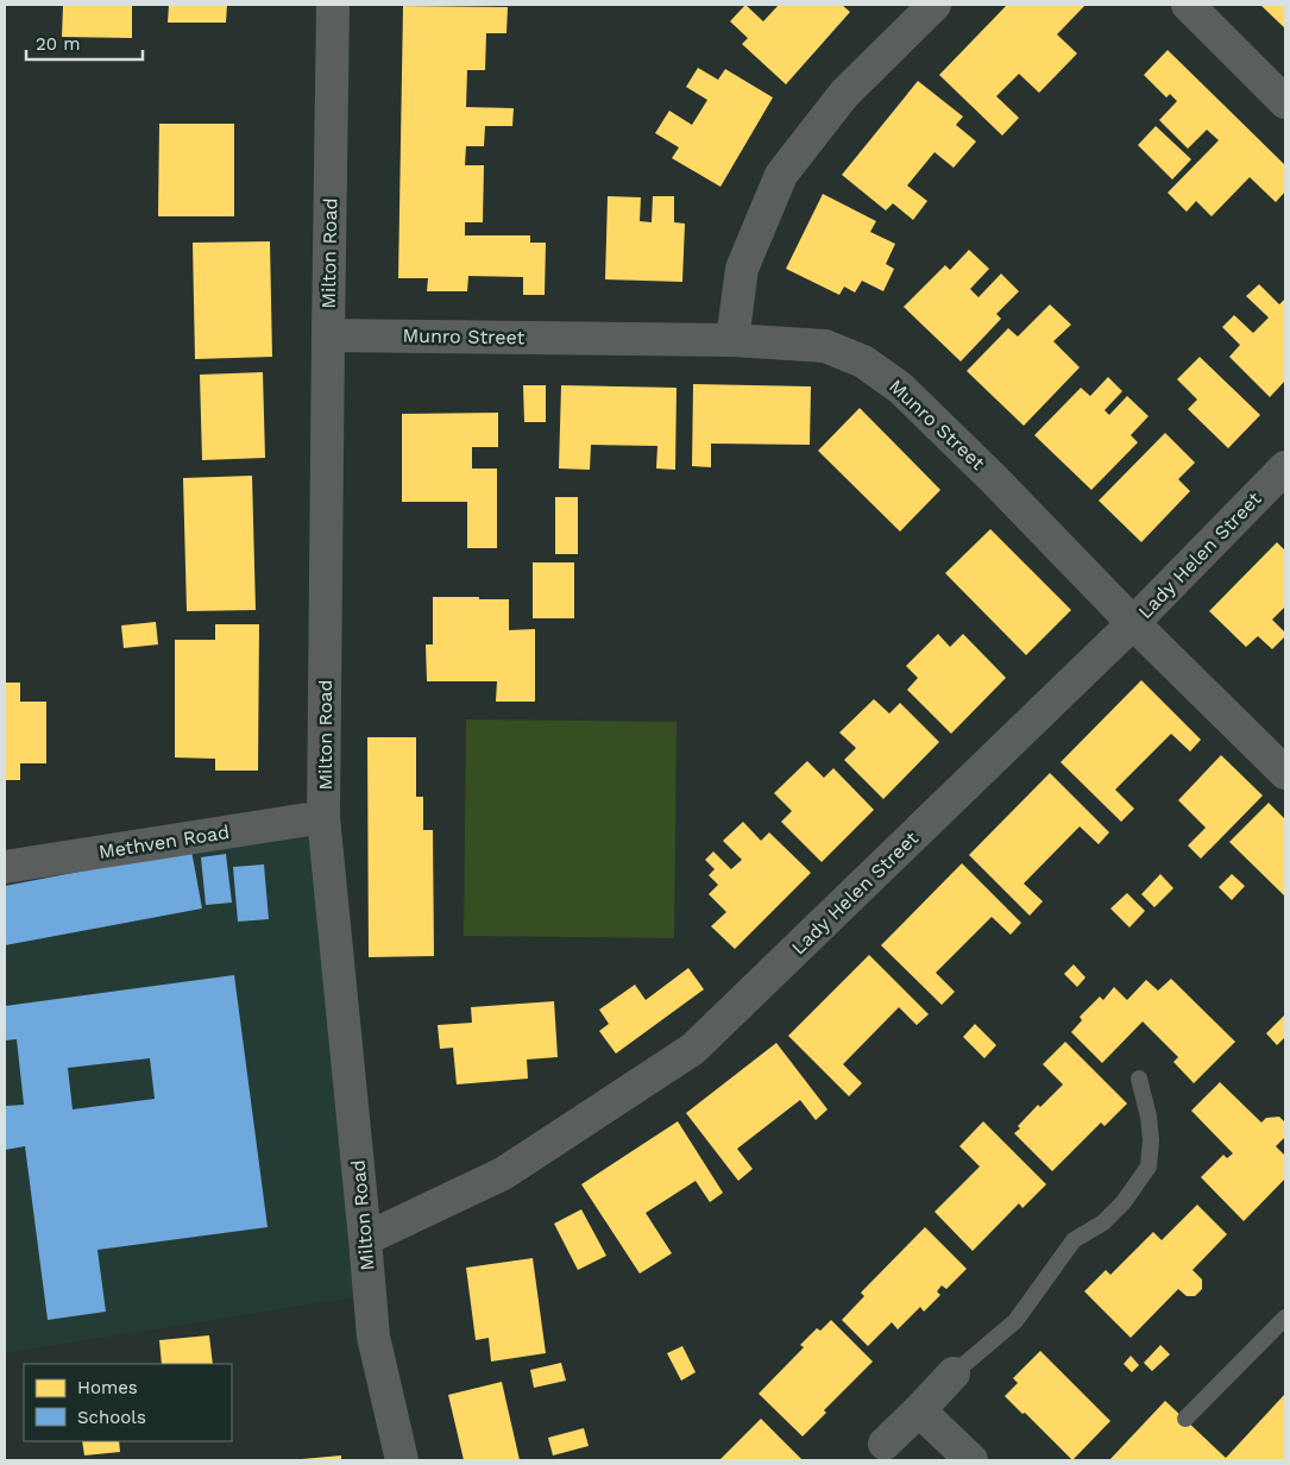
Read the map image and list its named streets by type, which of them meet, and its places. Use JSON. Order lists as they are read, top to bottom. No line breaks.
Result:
{"streets":{"street":["Milton Road","Munro Street","Lady Helen Street","Methven Road"]},"crossings":[["Milton Road","Munro Street"],["Milton Road","Lady Helen Street"],["Milton Road","Methven Road"],["Munro Street","Lady Helen Street"]],"legend":["Homes","Schools"],"scale_bar":"20 m"}
